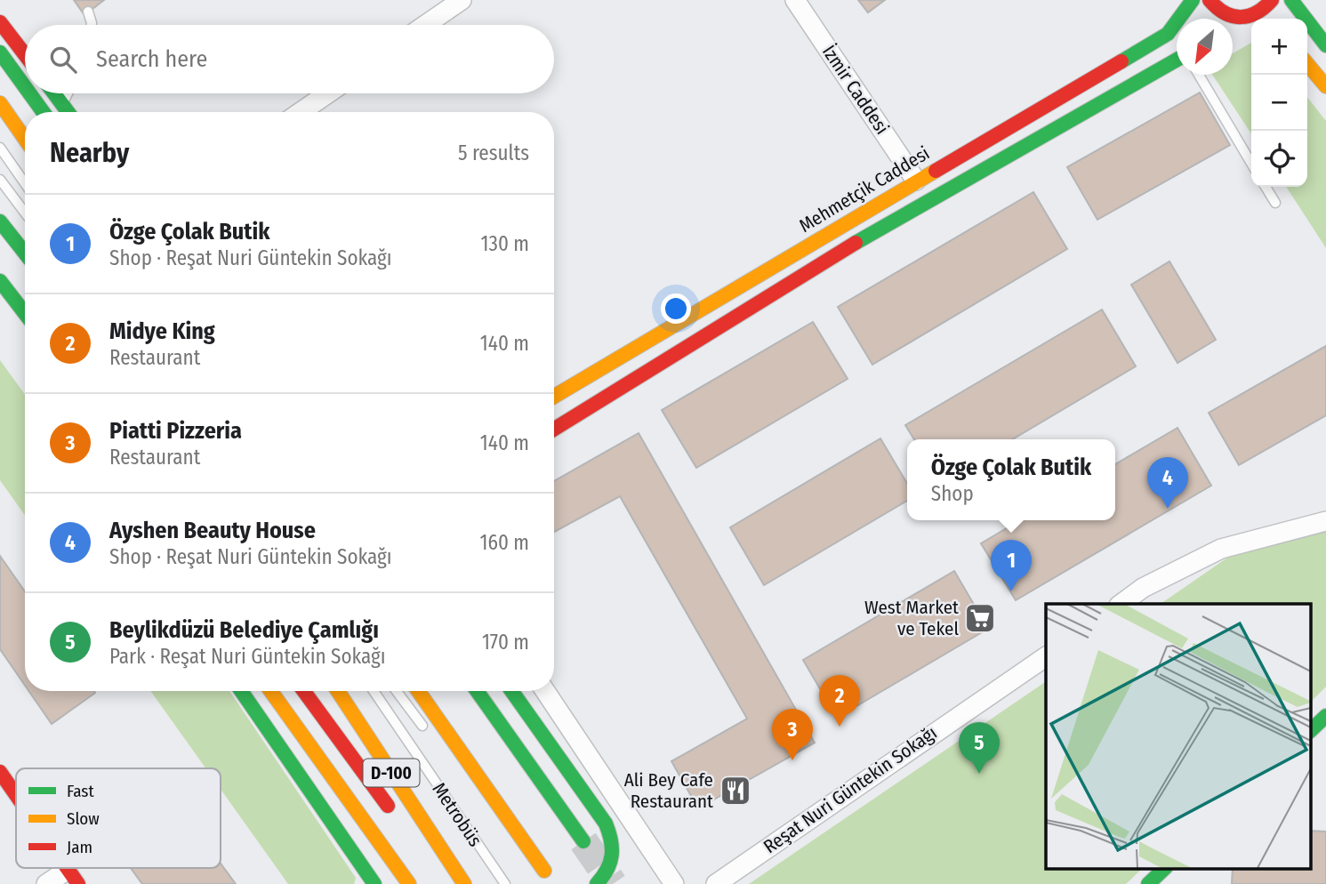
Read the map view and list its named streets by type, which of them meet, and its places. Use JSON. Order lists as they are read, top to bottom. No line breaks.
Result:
{"streets":{"main road":["Mehmetçik Caddesi","D-100"],"street":["İzmir Caddesi","Reşat Nuri Güntekin Sokağı"],"lane":["Metrobüs"]},"crossings":[["İzmir Caddesi","Mehmetçik Caddesi"]],"places":{"supermarket":["West Market ve Tekel"],"restaurant":["Ali Bey Cafe Restaurant"]},"legend":["Fast","Slow","Jam"],"north":"bottom left","page":{"map_buttons":["+","−"],"search":"Search here","heading":["Nearby","5 results"],"list":[{"mark":"1","name":"Özge Çolak Butik","note":"Shop · Reşat Nuri Güntekin Sokağı","value":"130 m"},{"mark":"2","name":"Midye King","note":"Restaurant","value":"140 m"},{"mark":"3","name":"Piatti Pizzeria","note":"Restaurant","value":"140 m"},{"mark":"4","name":"Ayshen Beauty House","note":"Shop · Reşat Nuri Güntekin Sokağı","value":"160 m"},{"mark":"5","name":"Beylikdüzü Belediye Çamlığı","note":"Park · Reşat Nuri Güntekin Sokağı","value":"170 m"}],"popup":["Özge Çolak Butik","Shop"],"pins":["4","1","2","3","5"]}}
